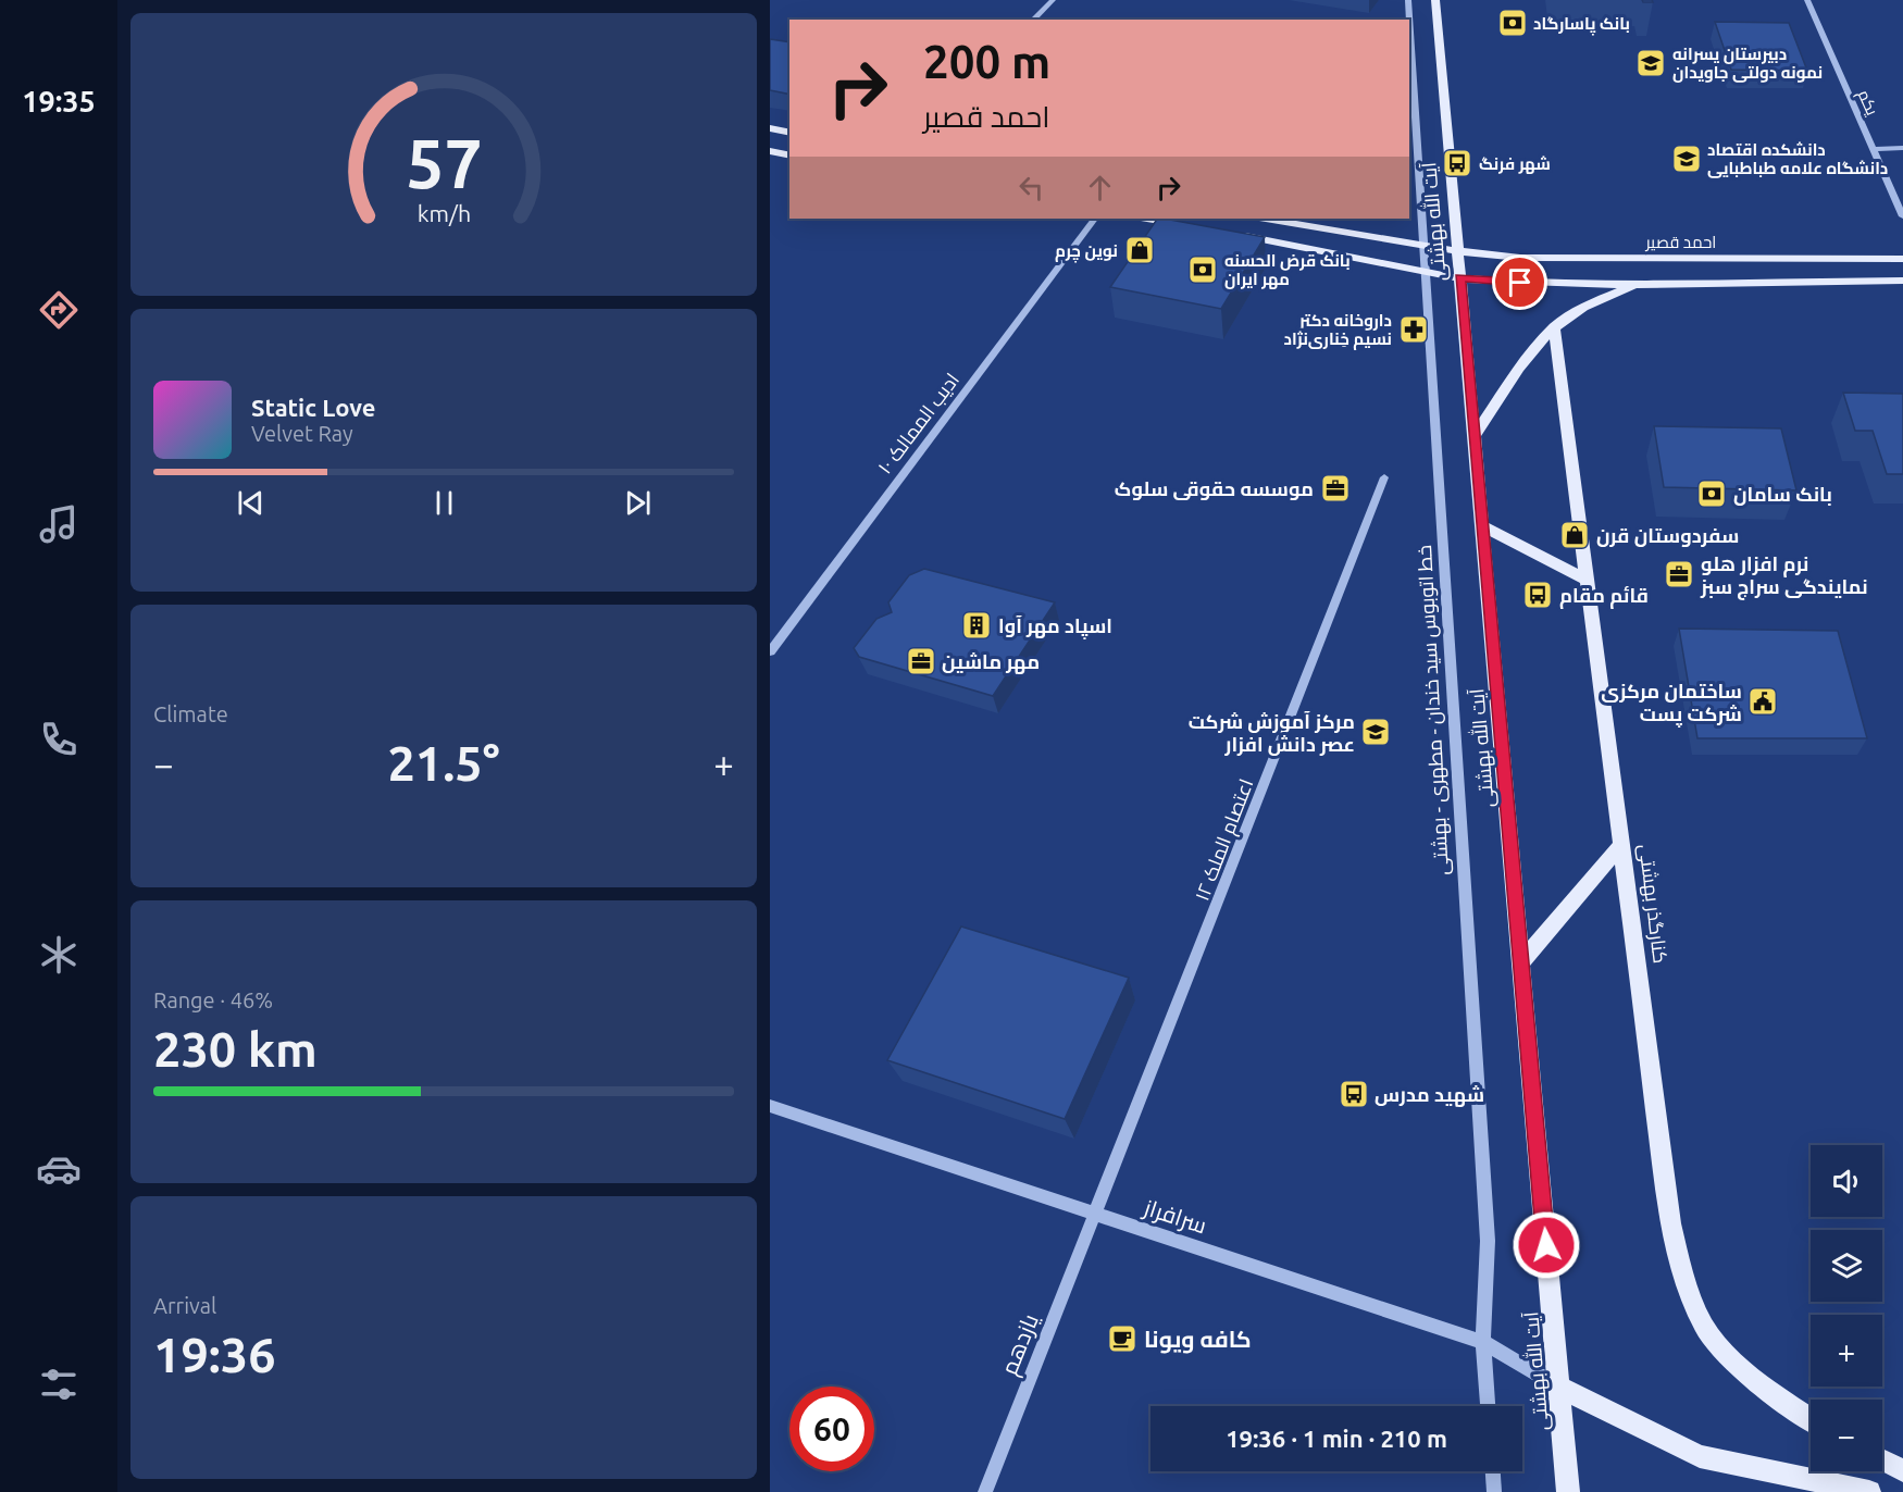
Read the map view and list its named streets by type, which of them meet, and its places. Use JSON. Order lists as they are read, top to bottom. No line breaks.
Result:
{"streets":{"main road":["آیت الله بهشتی","احمد قصیر","کنارگذر بهشتی"],"street":["یکم","ادیب الممالک ۱۰","خط اتوبوس سید خندان - مطهری - بهشتی","اعتصام الملک ۱۲","سرافراز","یازدهم"]},"crossings":[["آیت الله بهشتی","احمد قصیر"],["آیت الله بهشتی","سرافراز"],["احمد قصیر","خط اتوبوس سید خندان - مطهری - بهشتی"],["خط اتوبوس سید خندان - مطهری - بهشتی","سرافراز"],["اعتصام الملک ۱۲","سرافراز"],["اعتصام الملک ۱۲","یازدهم"],["سرافراز","یازدهم"]],"places":{"bank":["بانک پاسارگاد","بانک قرض الحسنه مهر ایران","بانک سامان"],"school or university":["دبيرستان پسرانه نمونه دولتی جاويدان","دانشکده اقتصاد دانشگاه علامه طباطبایی","مرکز آموزش شرکت عصر دانش افزار"],"bus stop":["شهر فرنگ","قائم مقام","شهید مدرس"],"shop":["نوین چرم","سفردوستان قرن"],"pharmacy":["داروخانه دکتر نسیم خِناری‌نژاد"],"office":["موسسه حقوقی سلوک","نرم افزار هلو نمایندگی سراج‌ سبز","مهر ماشین"],"building":["اسپاد مهر آوا"],"public building":["ساختمان مرکزی شرکت پست"],"cafe":["کافه ویونا"]},"page":{"tabs":"19:35","turn":["200 m","احمد قصیر"],"song":["Static Love","Velvet Ray"],"tile":["Climate",["Range · 46%","230 km"],["Arrival","19:36"]],"heat":["−","21.5°","+"],"map_buttons":["+","−"],"limit":"60","trip":"19:36 · 1 min · 210 m","gauge":["57","km/h"]}}
